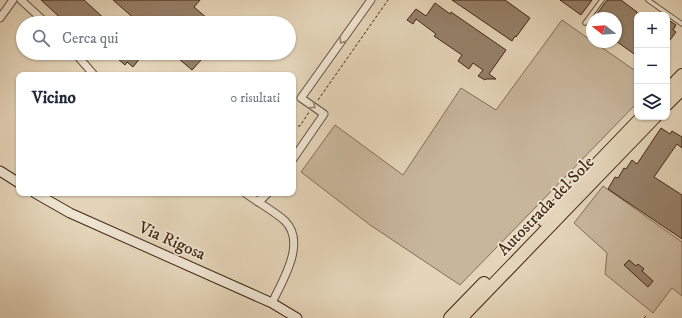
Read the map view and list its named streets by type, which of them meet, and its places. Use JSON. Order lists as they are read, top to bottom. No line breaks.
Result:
{"streets":{"highway":["Autostrada del Sole"],"main road":["Via Rigosa"]},"north":"left","page":{"map_buttons":["+","−"],"search":"Cerca qui","heading":["Vicino","0 risultati"]}}
